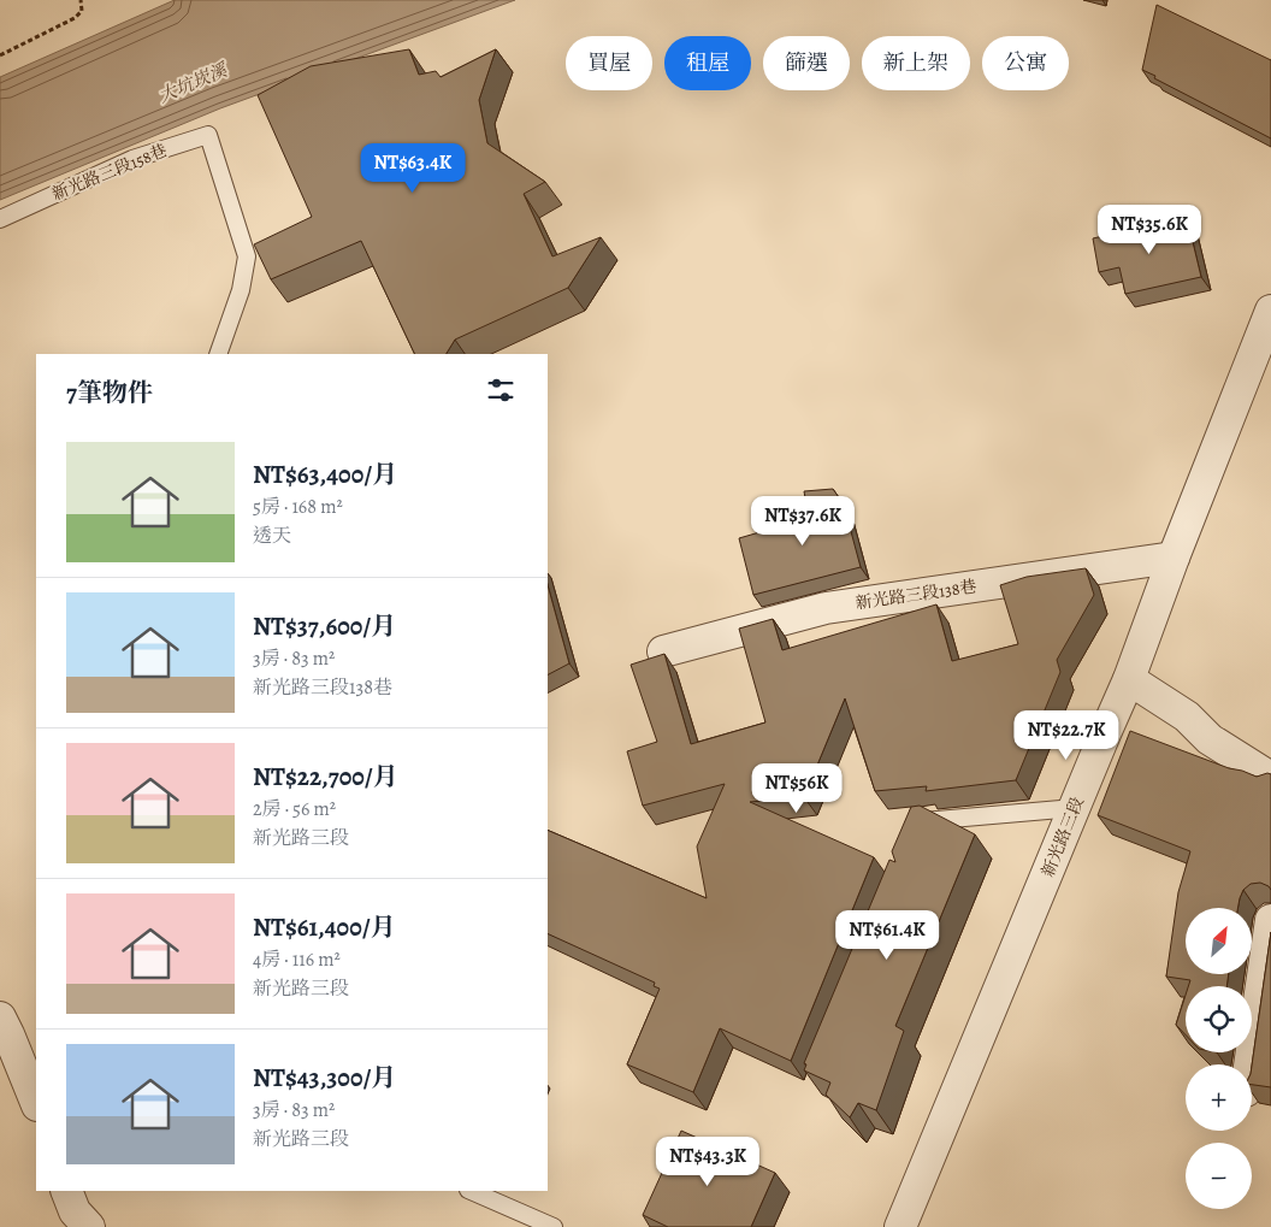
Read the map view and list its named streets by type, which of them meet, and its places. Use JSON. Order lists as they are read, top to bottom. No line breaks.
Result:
{"streets":{"street":["新光路三段138巷","新光路三段"],"lane":["新光路三段158巷"]},"crossings":[["新光路三段138巷","新光路三段"]],"water":["大坑崁溪"],"north":"top right","page":{"chip":["買屋","租屋","篩選","新上架","公寓"],"price":["NT$63.4K","NT$35.6K","NT$37.6K","NT$22.7K","NT$56K","NT$61.4K","NT$43.3K"],"heading":"7筆物件","list":[{"name":"NT$63,400/月","note":"5房 · 168 m² · 透天"},{"name":"NT$37,600/月","note":"3房 · 83 m² · 新光路三段138巷"},{"name":"NT$22,700/月","note":"2房 · 56 m² · 新光路三段"},{"name":"NT$61,400/月","note":"4房 · 116 m² · 新光路三段"},{"name":"NT$43,300/月","note":"3房 · 83 m² · 新光路三段"}],"map_buttons":["+","−"]}}
